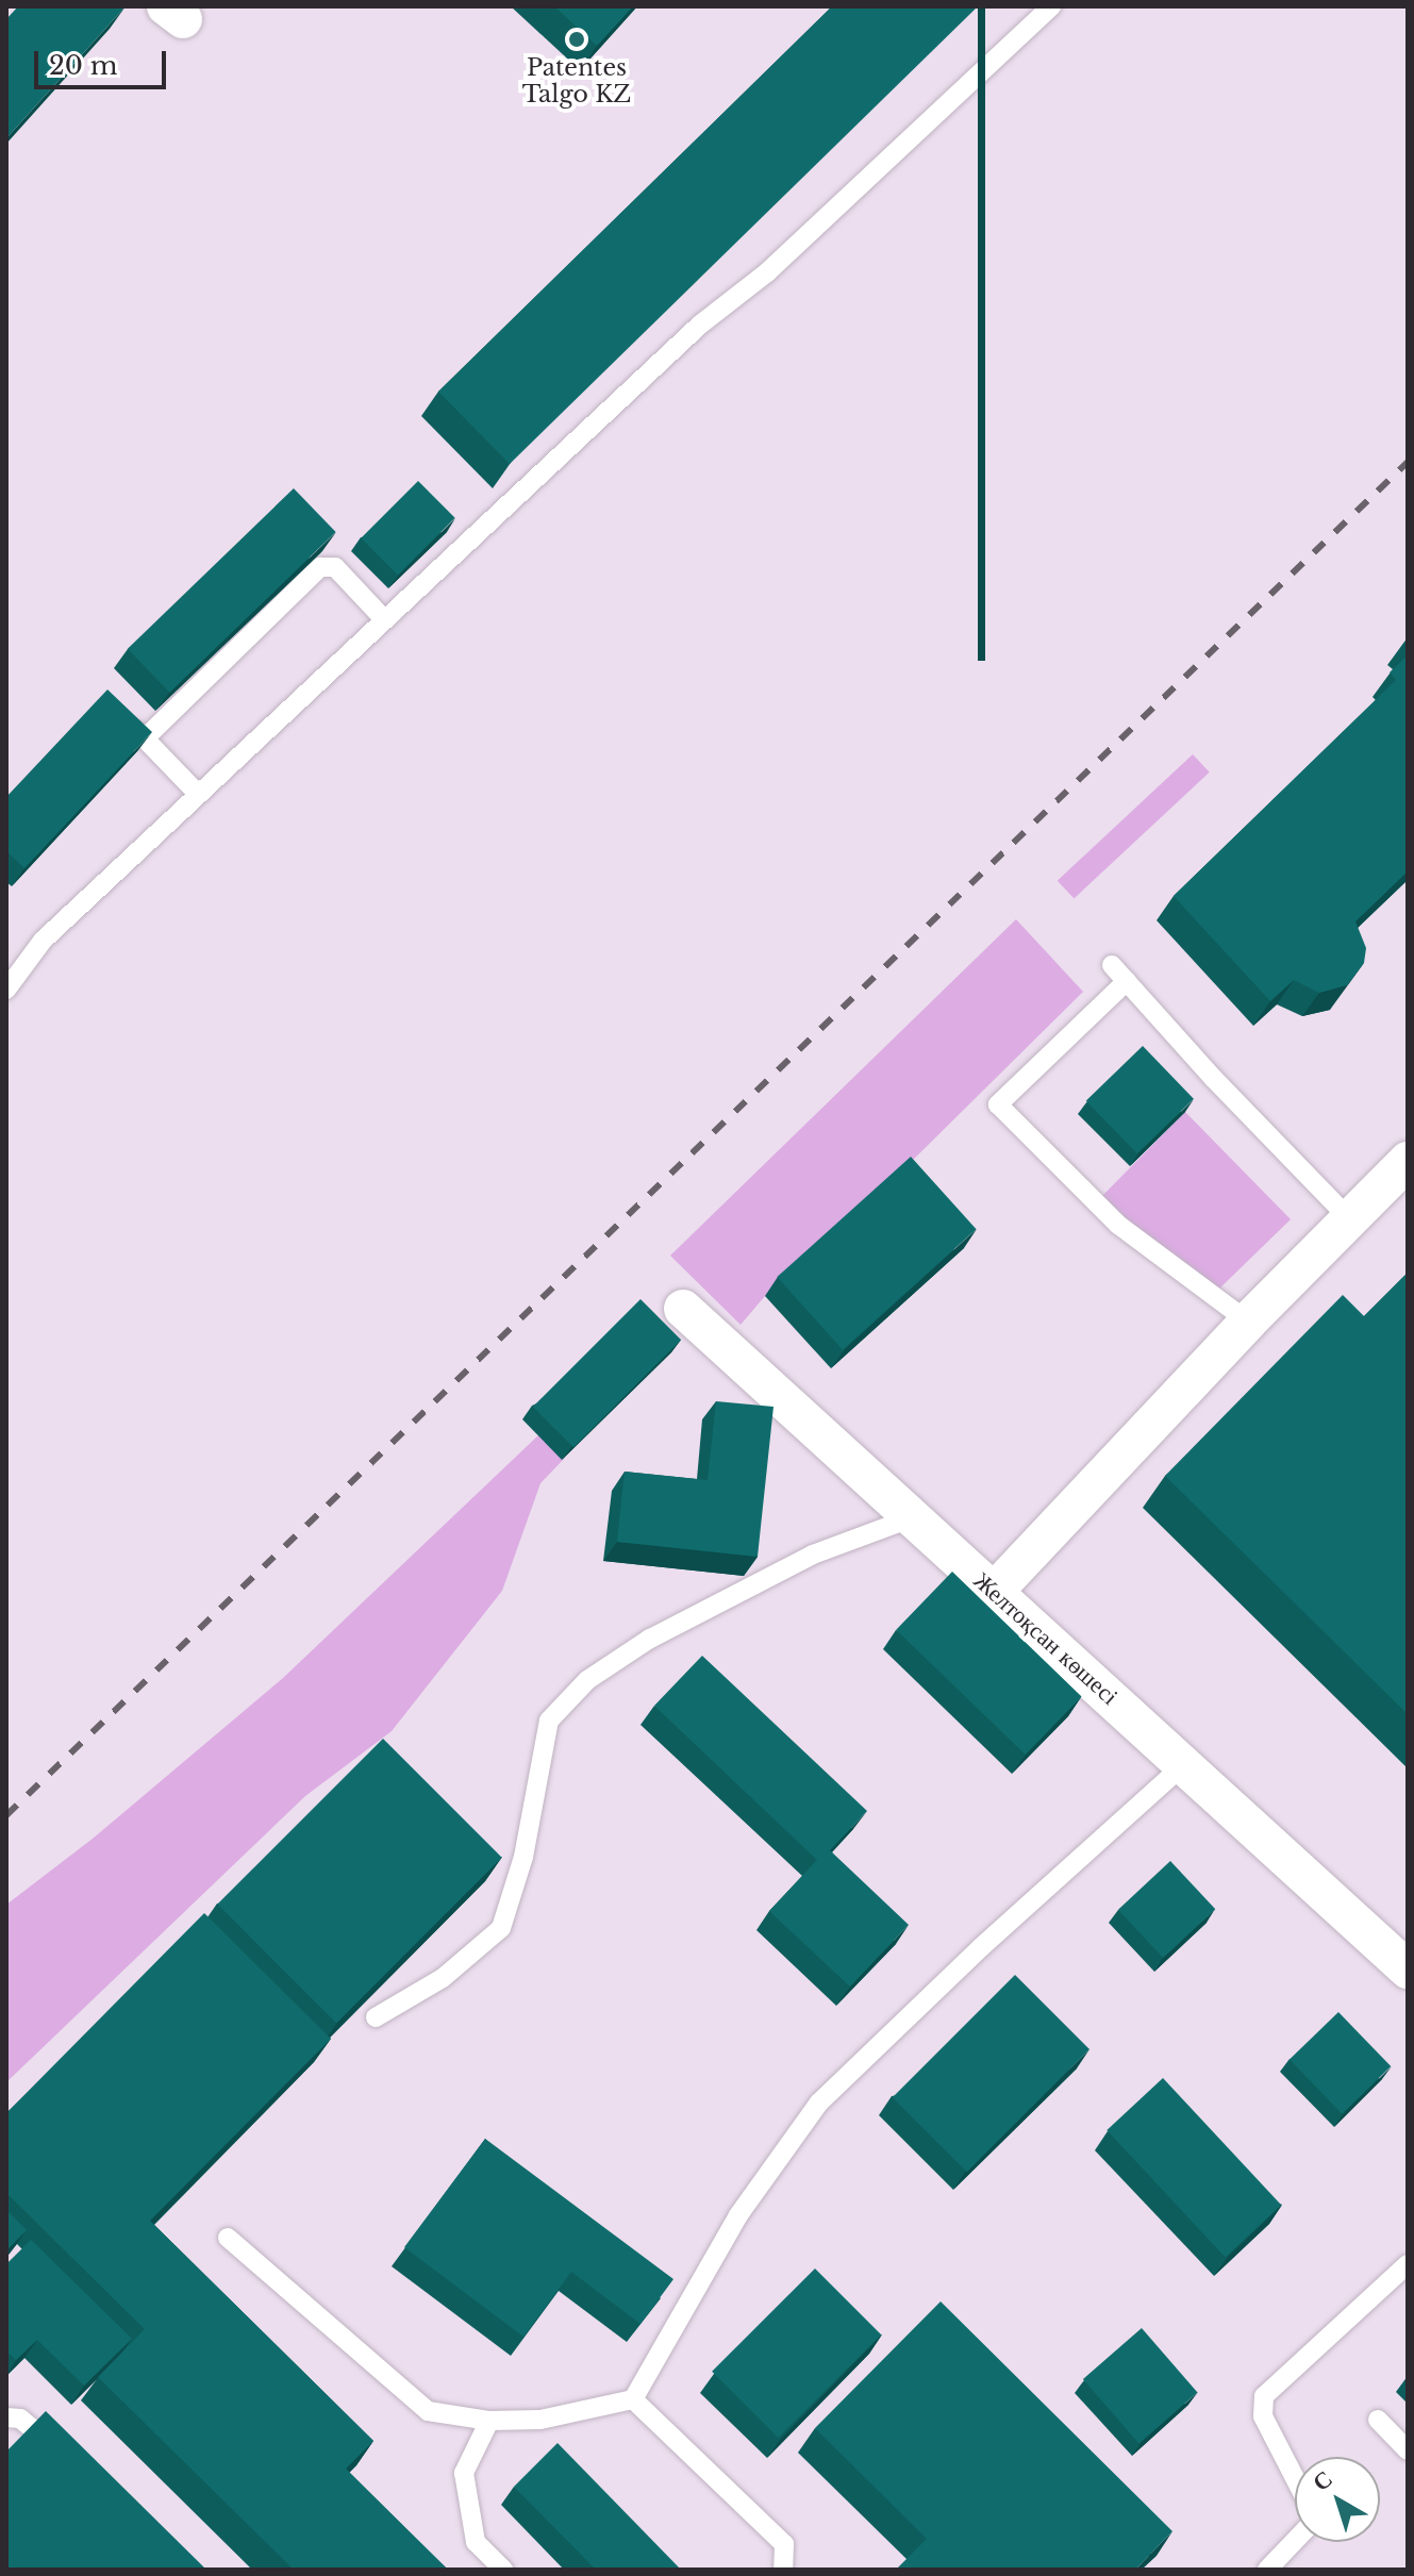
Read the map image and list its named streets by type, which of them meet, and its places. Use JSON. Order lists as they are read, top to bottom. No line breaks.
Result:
{"streets":{"street":["Желтоқсан көшесі"]},"places":["Patentes Talgo KZ"],"scale_bar":"20 m","north":"top left"}
